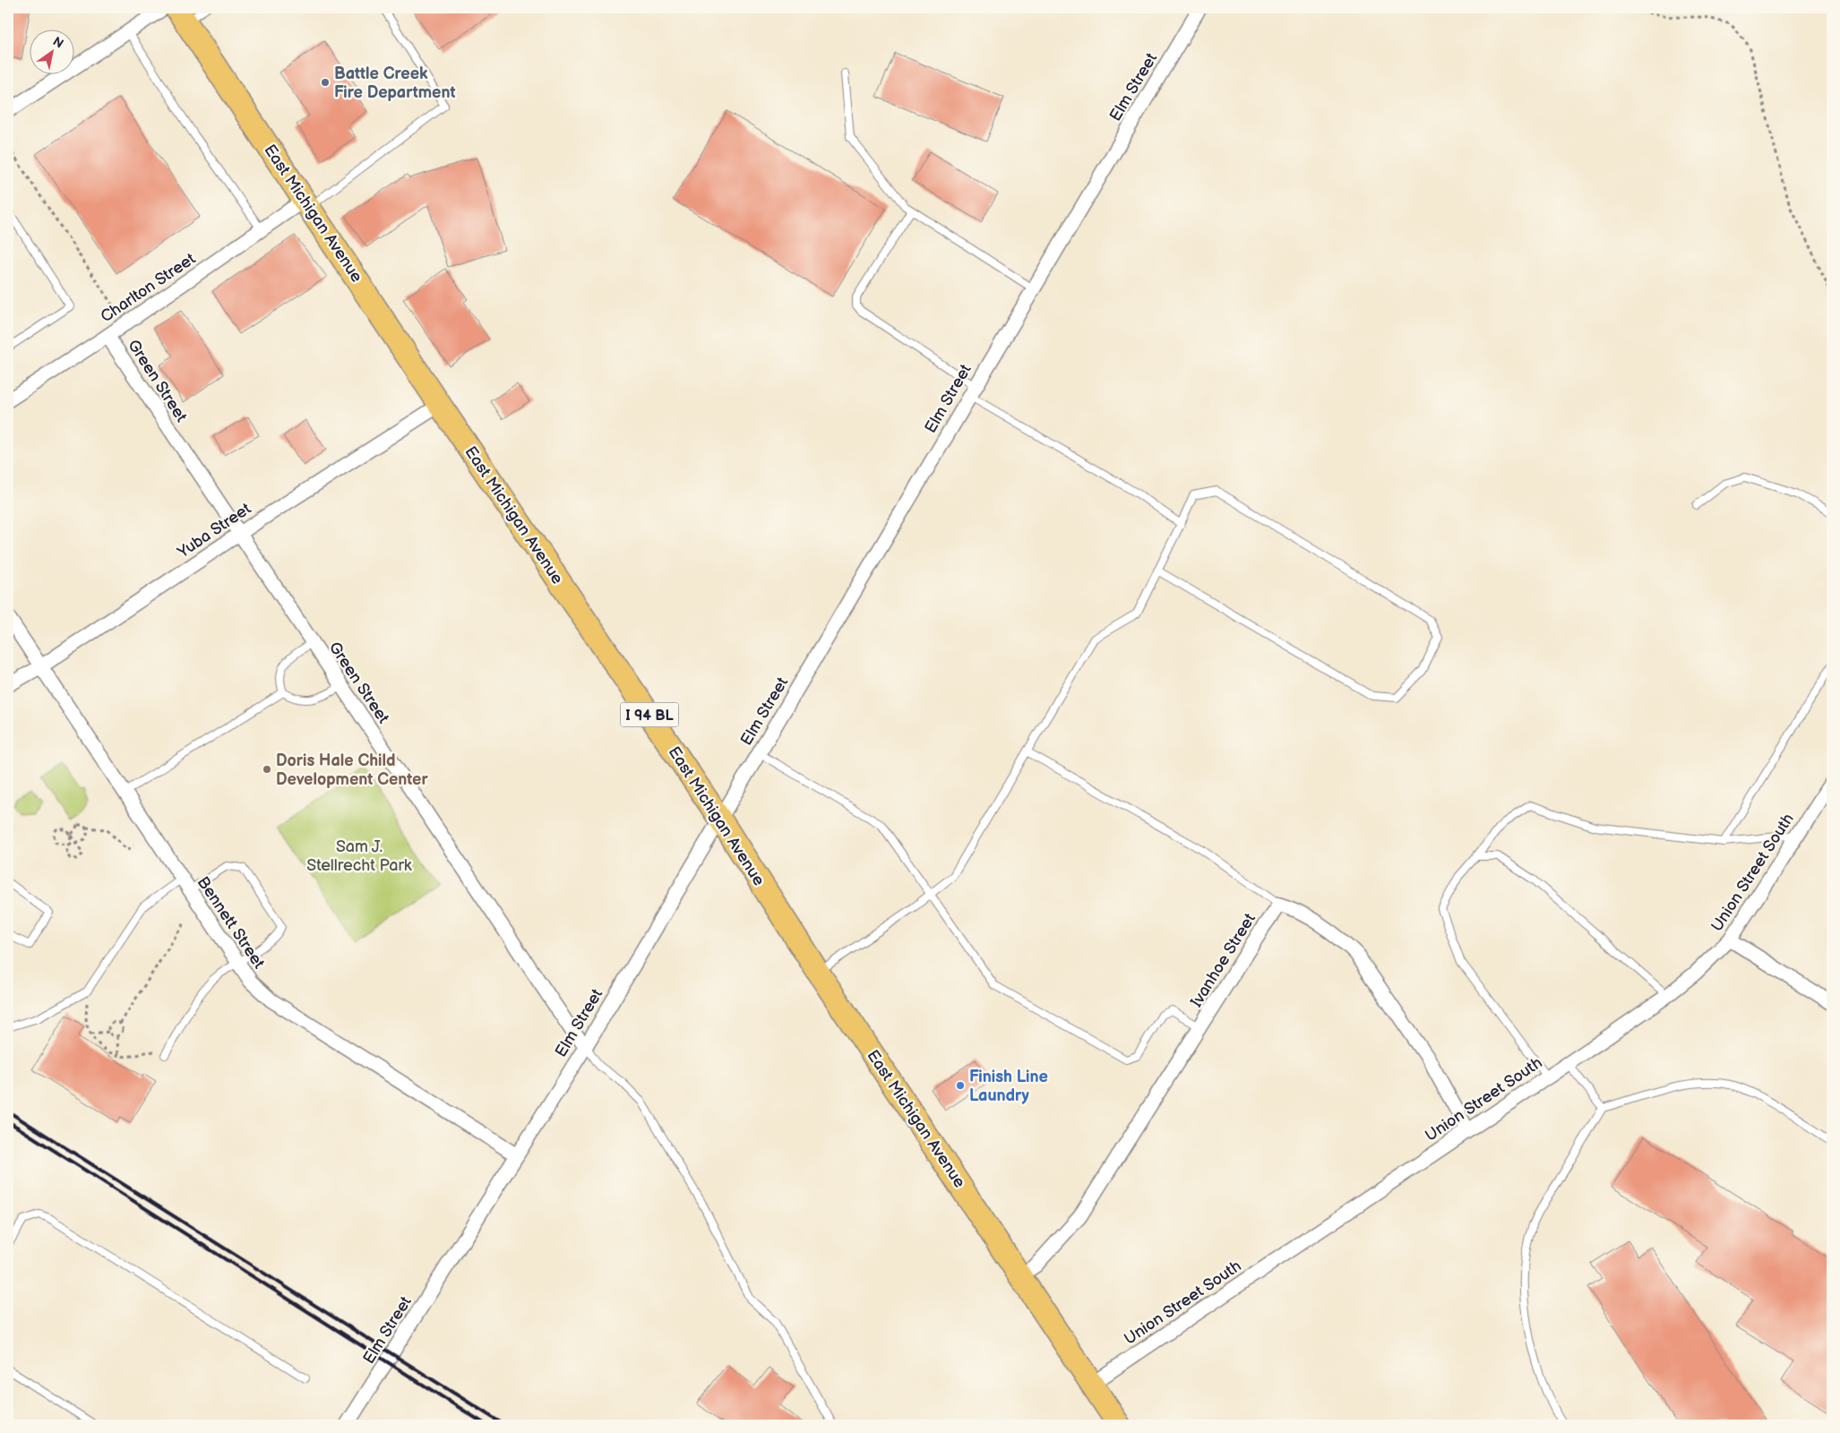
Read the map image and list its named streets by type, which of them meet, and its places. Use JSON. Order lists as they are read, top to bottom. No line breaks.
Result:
{"streets":{"highway":["East Michigan Avenue","I 94 BL"],"street":["Elm Street","Charlton Street","Green Street","Yuba Street","Union Street South","Bennett Street","Ivanhoe Street"]},"crossings":[["Elm Street","East Michigan Avenue"],["Elm Street","Green Street"],["Elm Street","Bennett Street"],["East Michigan Avenue","Charlton Street"],["East Michigan Avenue","Yuba Street"],["East Michigan Avenue","Union Street South"],["East Michigan Avenue","Ivanhoe Street"],["Charlton Street","Green Street"],["Green Street","Yuba Street"],["Yuba Street","Bennett Street"]],"parks":["Sam J. Stellrecht Park"],"places":["Battle Creek Fire Department","Doris Hale Child Development Center","Finish Line Laundry"],"north":"top right"}
